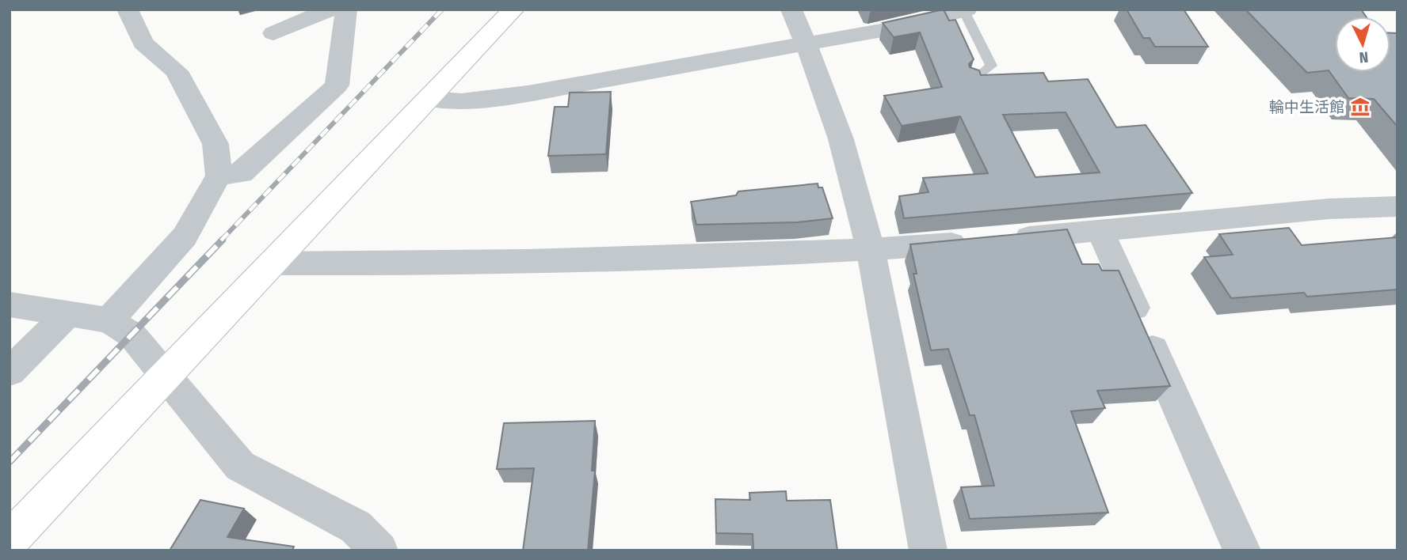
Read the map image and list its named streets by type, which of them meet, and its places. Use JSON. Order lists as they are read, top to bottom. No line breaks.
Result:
{"places":{"museum":["輪中生活館"]},"north":"bottom"}
